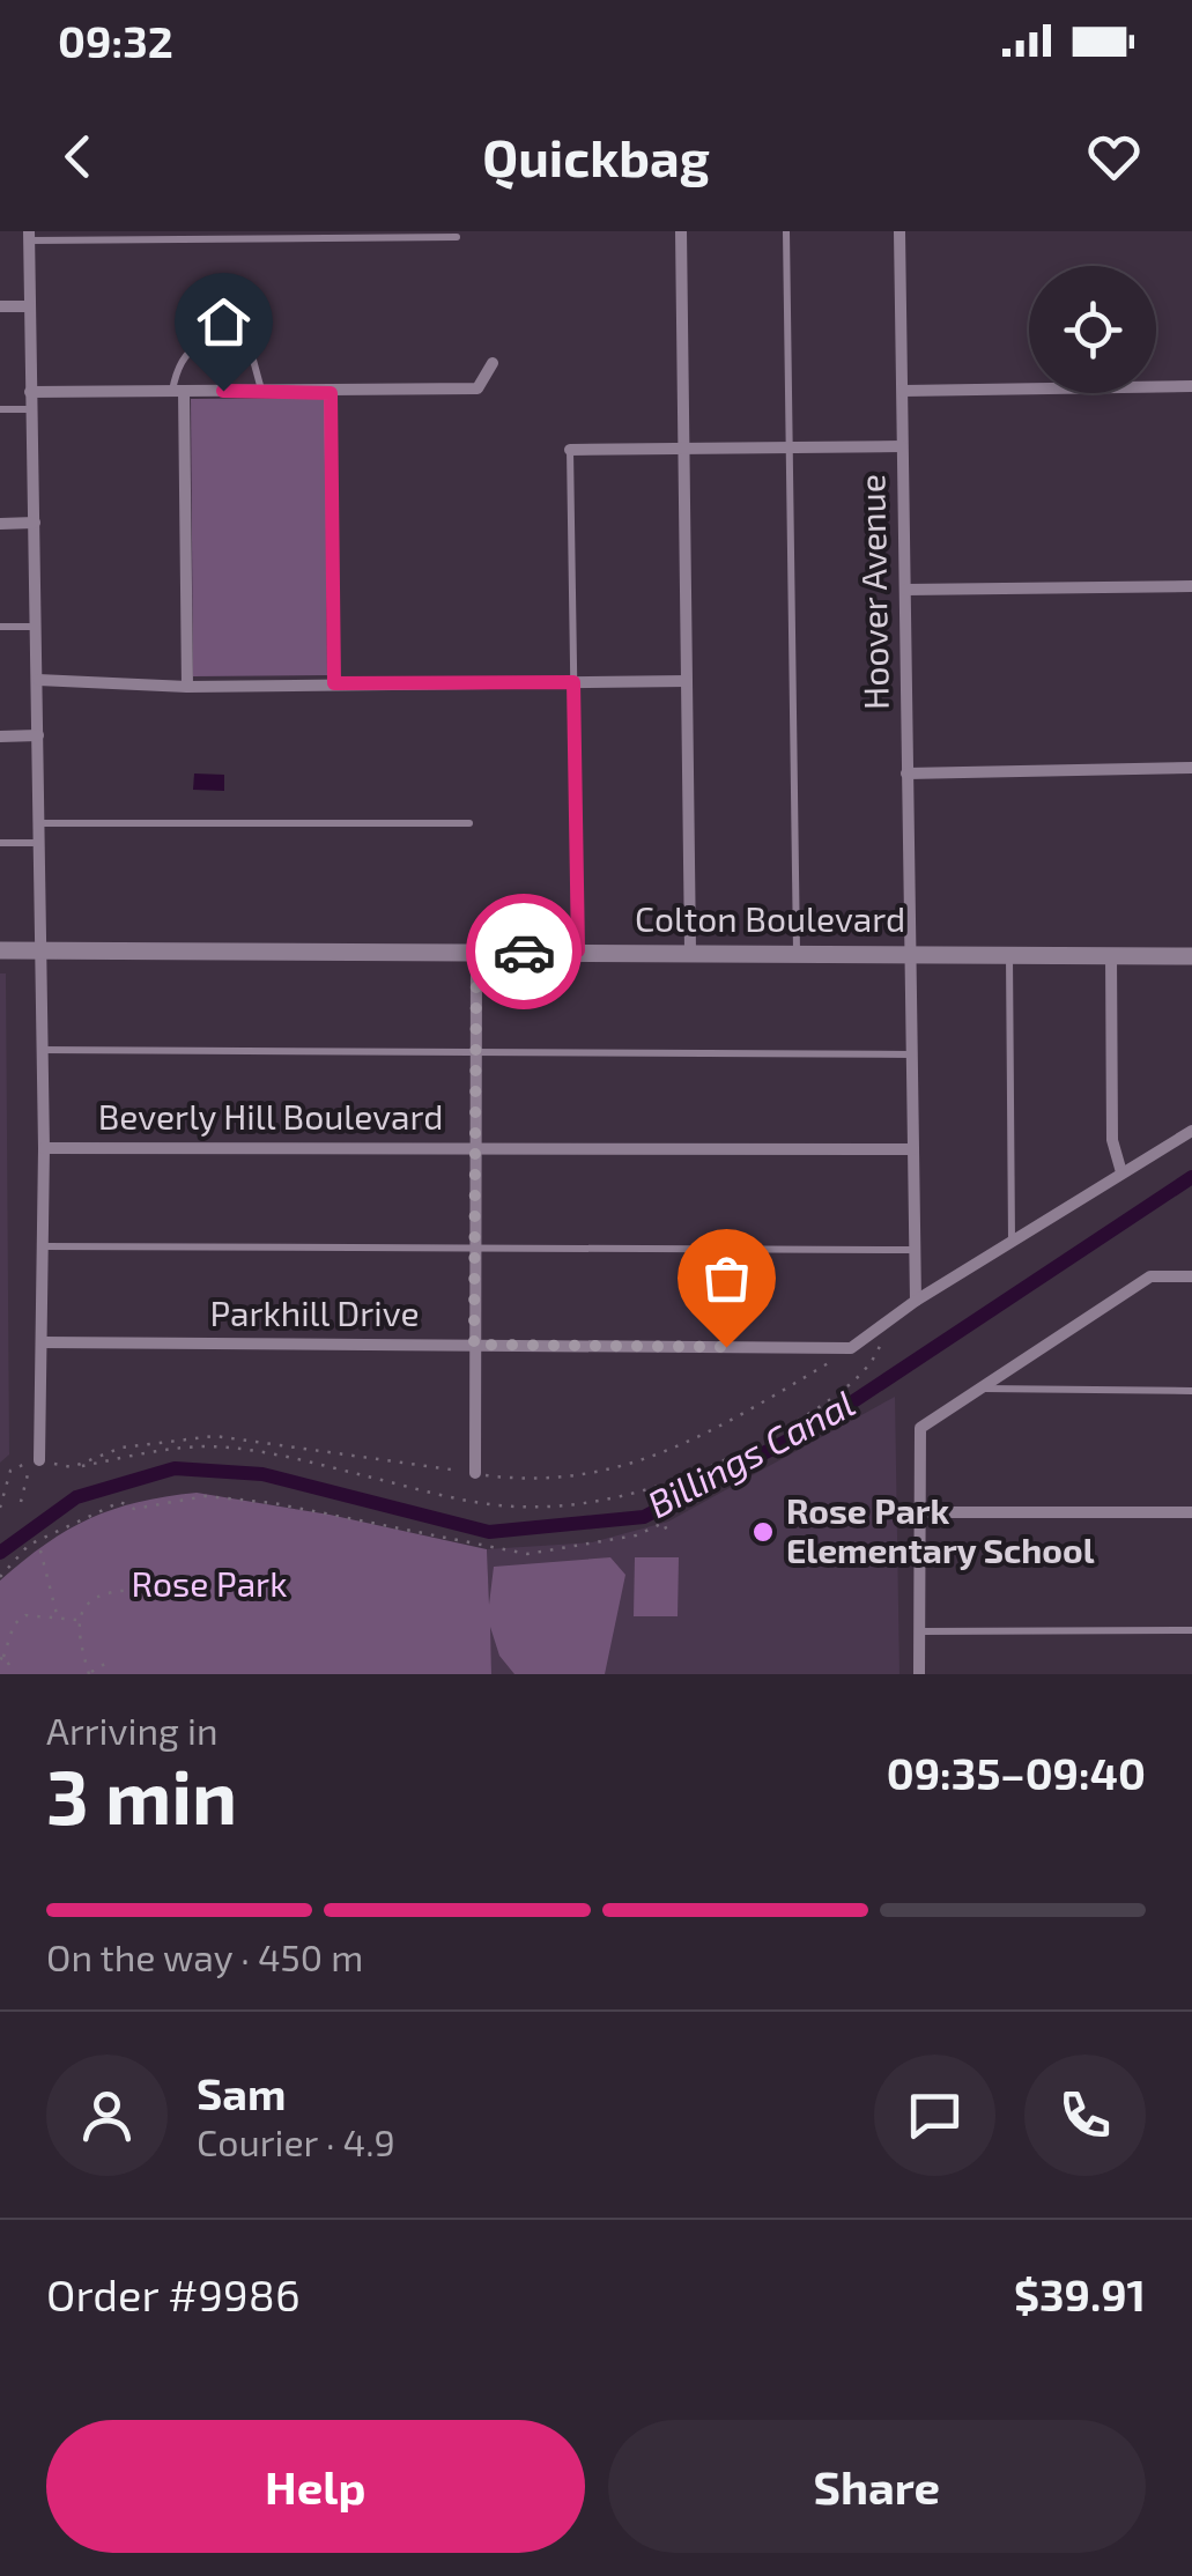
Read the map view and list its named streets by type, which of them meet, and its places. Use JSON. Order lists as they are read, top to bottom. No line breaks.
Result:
{"streets":{"street":["Hoover Avenue","Colton Boulevard","Beverly Hill Boulevard","Parkhill Drive"]},"crossings":[["Hoover Avenue","Colton Boulevard"],["Hoover Avenue","Beverly Hill Boulevard"]],"water":["Billings Canal"],"parks":["Rose Park"],"places":["Rose Park Elementary School"],"page":{"status":"09:32","header":"Quickbag","heading":["3 min","Arriving in","09:35–09:40"],"panel":["Sam","Courier · 4.9","Order #9986","$39.91"],"bar":"On the way · 450 m","buttons":["Help","Share"]}}
